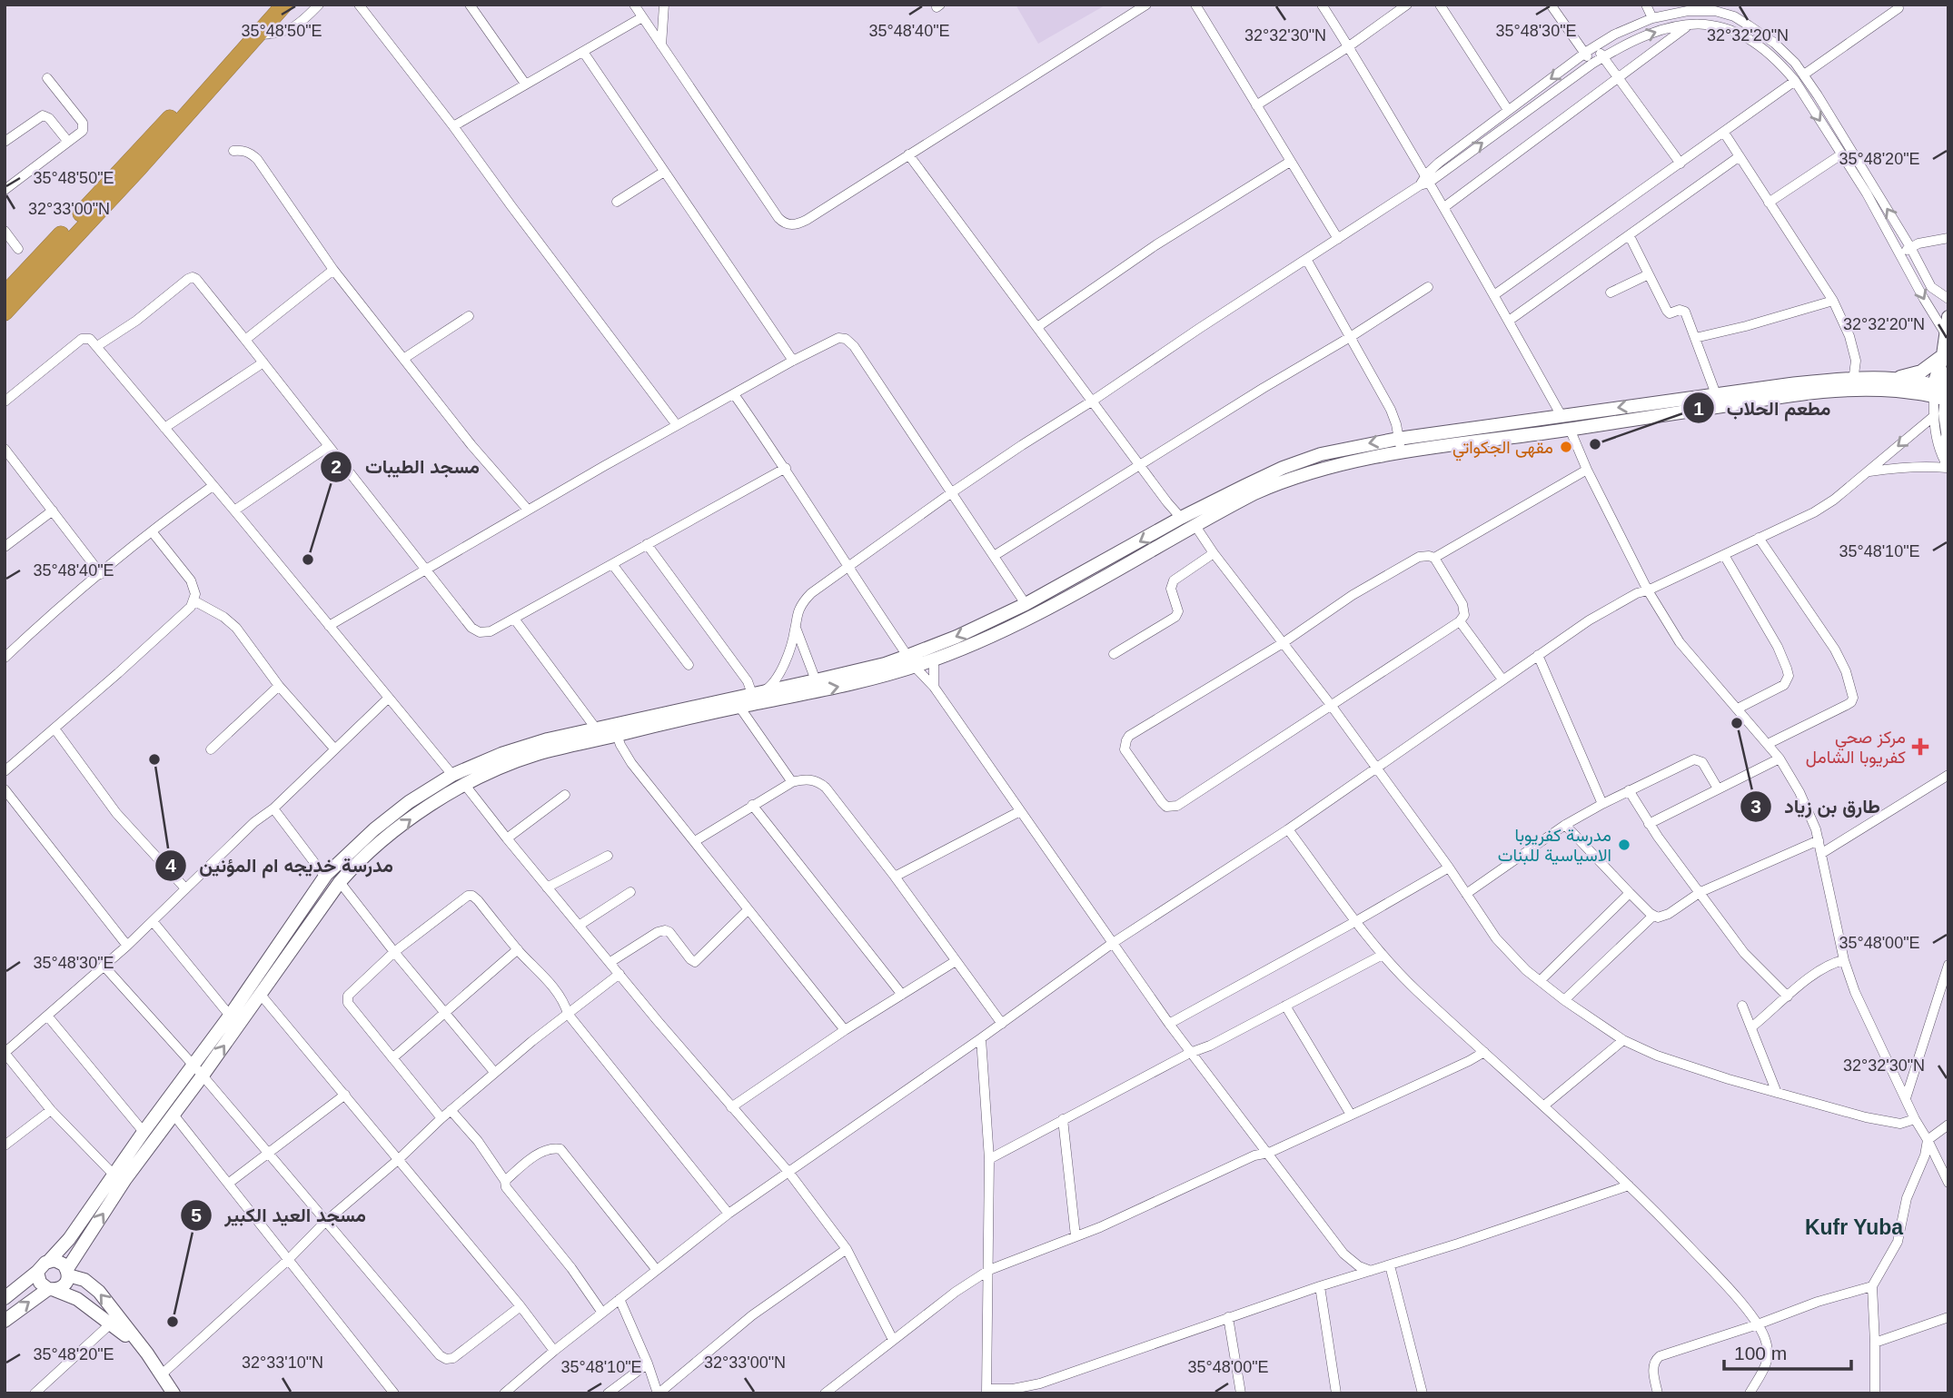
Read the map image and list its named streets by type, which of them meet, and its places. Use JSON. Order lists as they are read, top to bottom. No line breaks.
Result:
{"districts":["Kufr Yuba"],"places":{"other":["مطعم الحلاب","مقهى الجكواتي","مسجد الطيبات","طارق بن زياد","مدرسة خديجه ام المؤنين","مدرسة كفريوبا الاسياسية للبنات","مسجد العيد الكبير"],"health":["مركز صحي كفريوبا الشامل"]},"scale_bar":"100 m","coordinates":["35°48'30\"E","35°48'50\"E","35°48'40\"E","32°32'30\"N","32°32'20\"N","35°48'20\"E","32°33'00\"N","35°48'10\"E","35°48'00\"E","32°33'10\"N"]}
